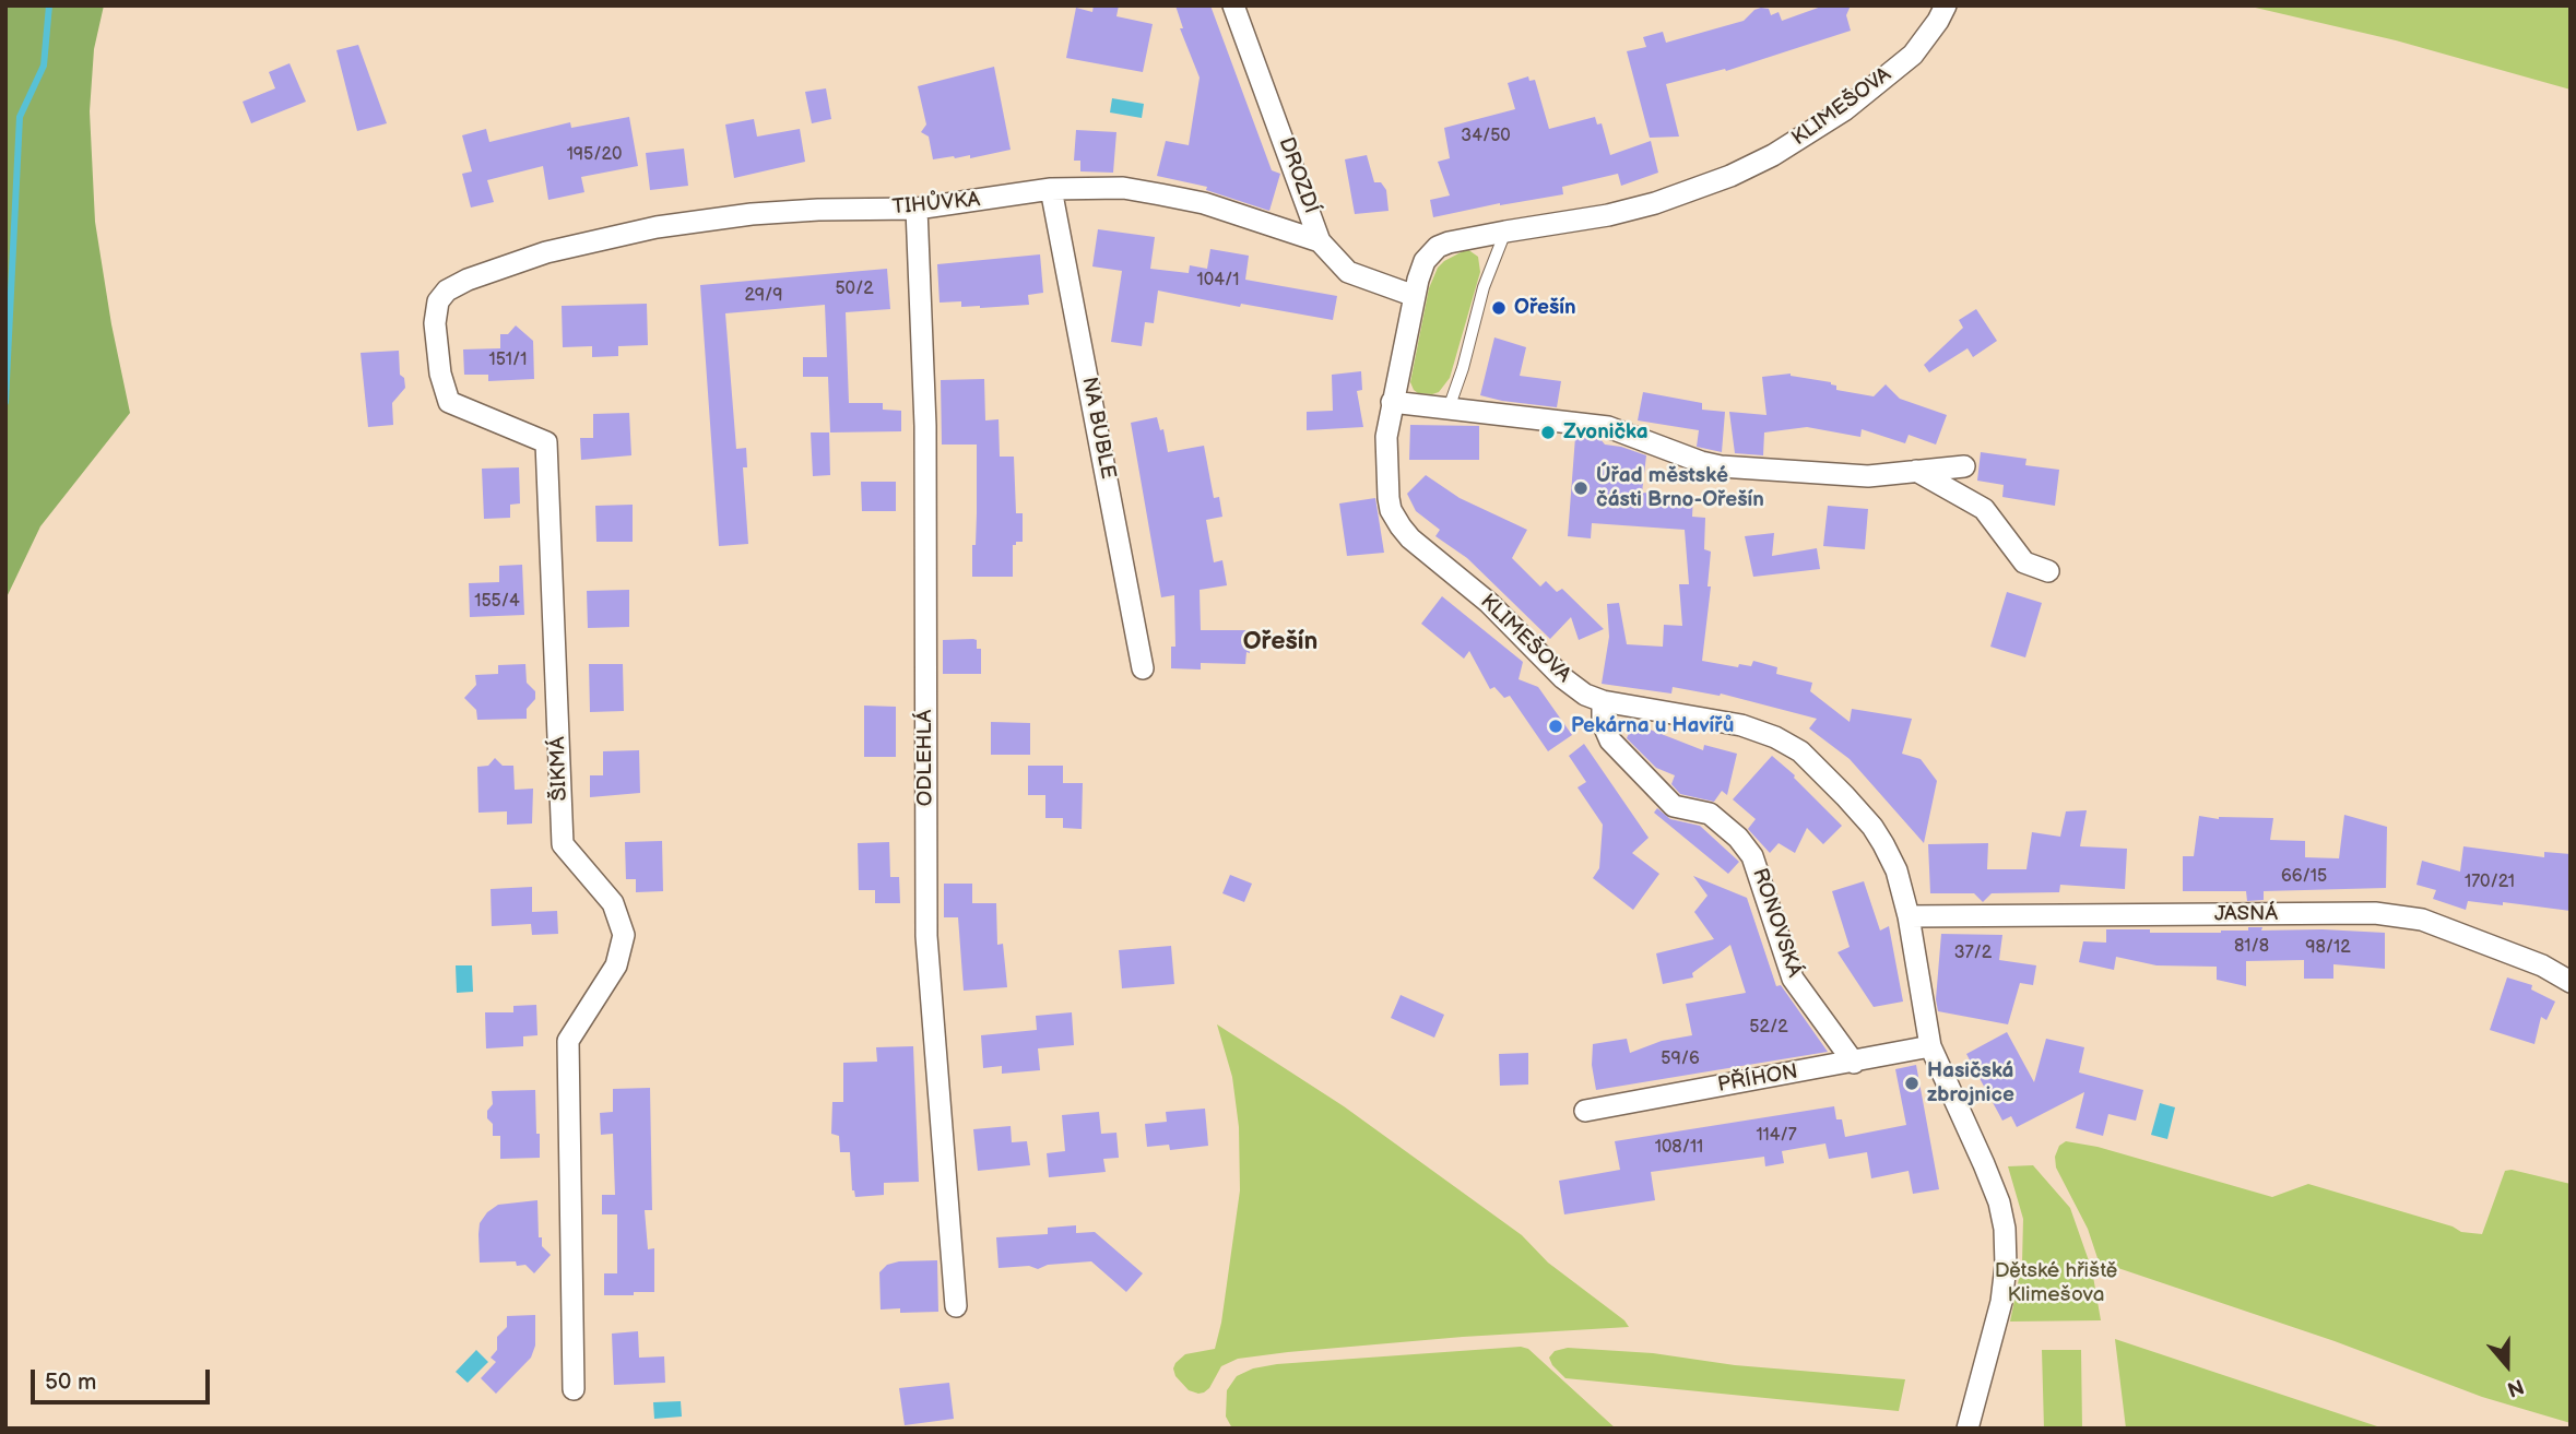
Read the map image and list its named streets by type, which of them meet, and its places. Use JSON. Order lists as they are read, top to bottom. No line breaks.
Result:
{"streets":{"street":["KLIMEŠOVA","DROZDÍ","TIHŮVKA","NA BUBLE","ODLEHLÁ","ŠIKMÁ","JASNÁ","RONOVSKÁ","PŘÍHON"]},"crossings":[["KLIMEŠOVA","DROZDÍ"],["KLIMEŠOVA","JASNÁ"],["KLIMEŠOVA","RONOVSKÁ"],["KLIMEŠOVA","PŘÍHON"],["DROZDÍ","TIHŮVKA"],["TIHŮVKA","NA BUBLE"],["TIHŮVKA","ODLEHLÁ"],["TIHŮVKA","ŠIKMÁ"],["RONOVSKÁ","PŘÍHON"]],"districts":["Ořešín"],"parks":["Dětské hřiště Klimešova"],"places":["Ořešín","Zvonička","Úřad městské části Brno-Ořešín","Pekárna u Havířů","Hasičská zbrojnice"],"house_numbers":["34/50","195/20","104/1","50/2","29/9","151/1","155/4","66/15","170/21","81/8","98/12","37/2","52/2","59/6","114/7","108/11"],"scale_bar":"50 m","north":"bottom"}
